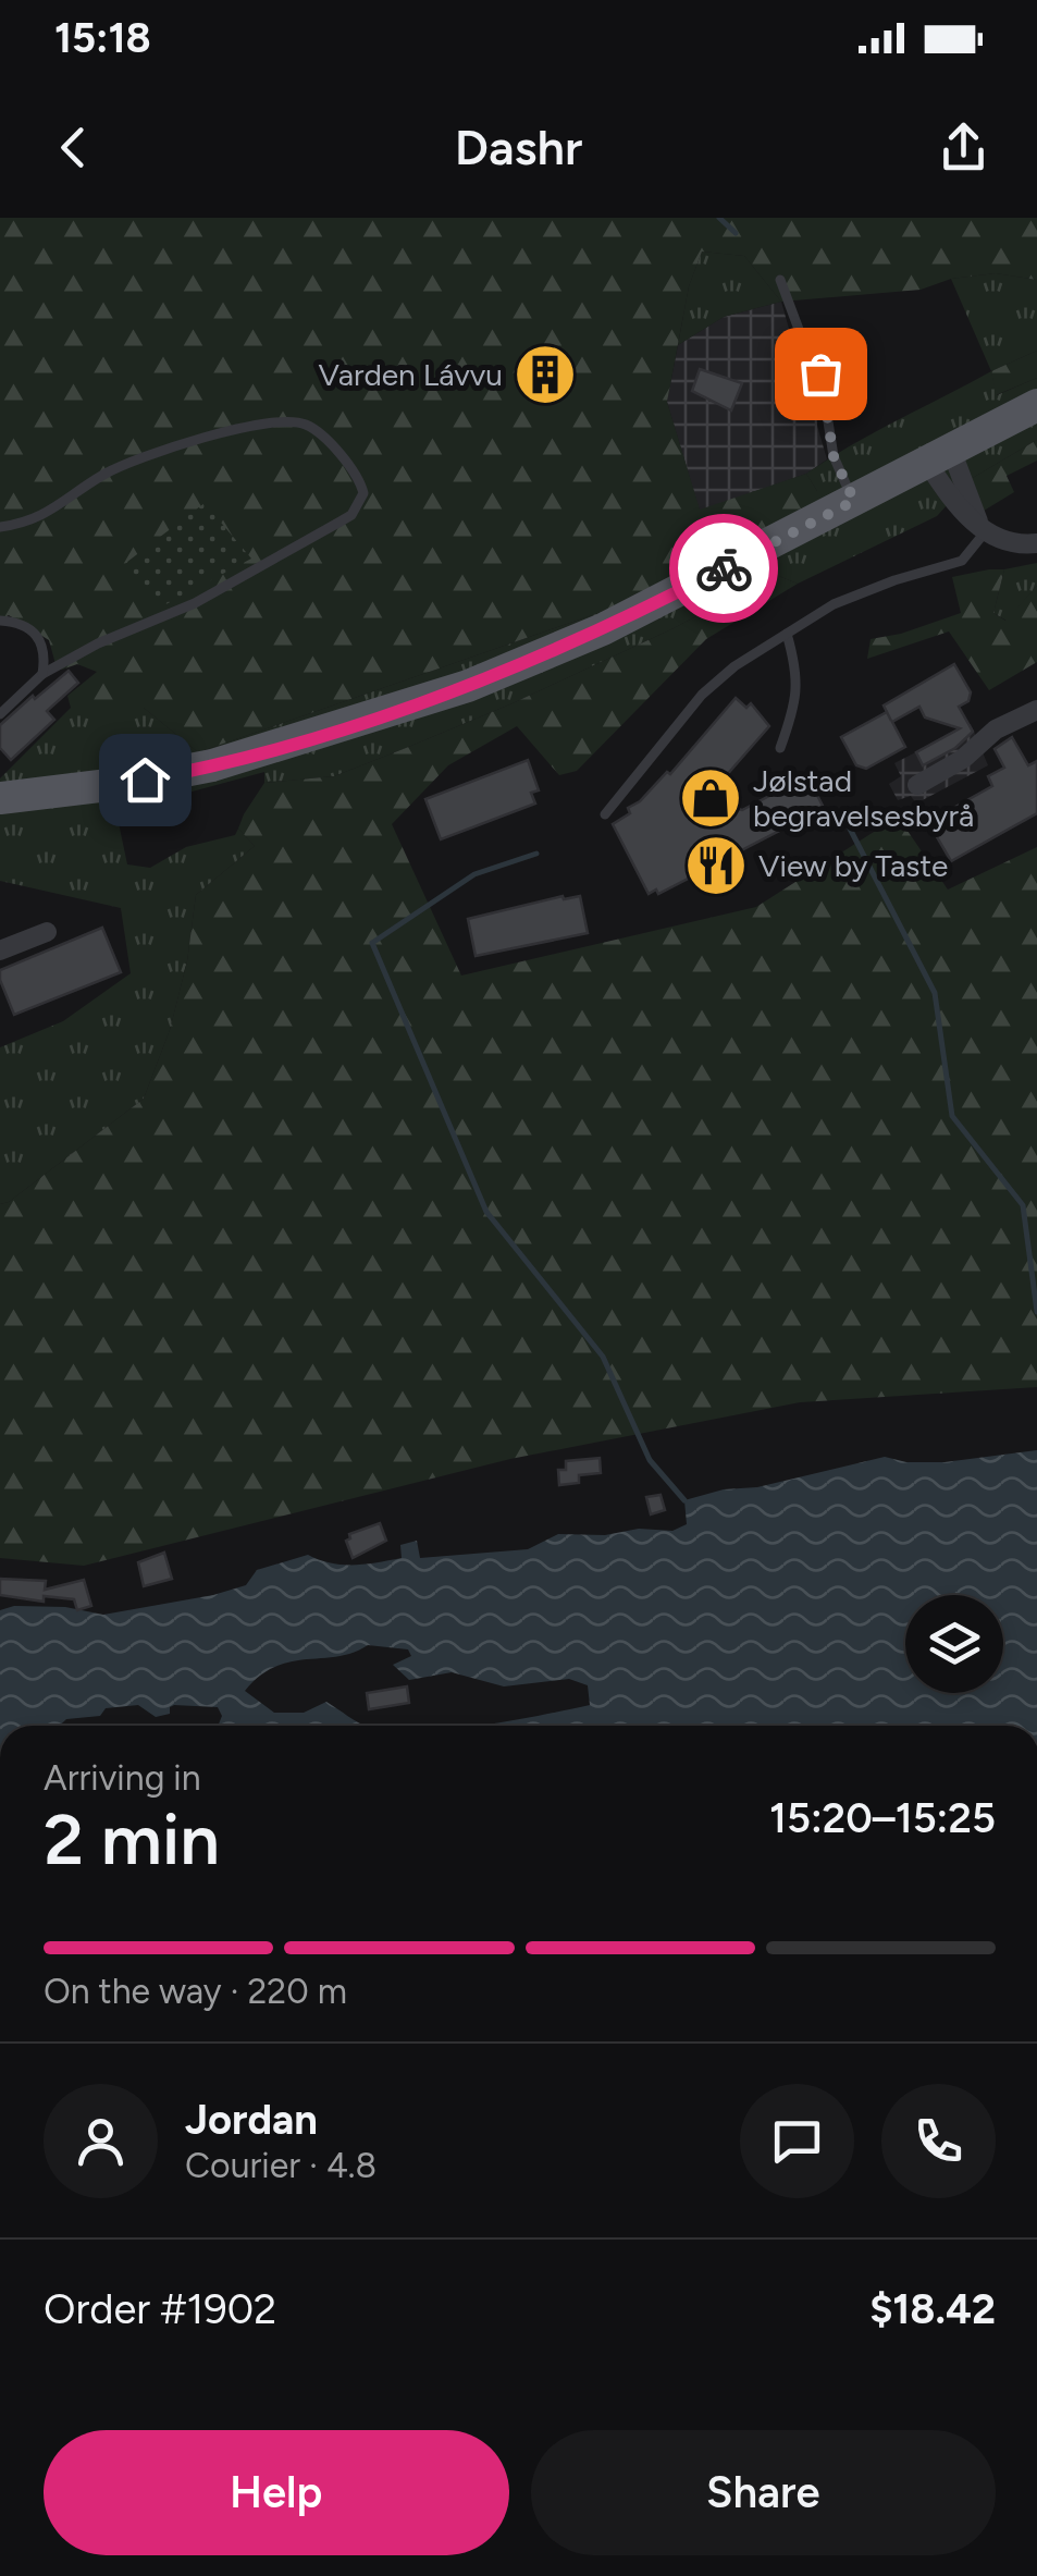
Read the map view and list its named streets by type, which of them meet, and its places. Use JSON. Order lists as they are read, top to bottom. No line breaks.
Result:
{"places":{"building":["Varden Lávvu"],"shop":["Jølstad begravelsesbyrå"],"restaurant":["View by Taste"]},"page":{"status":"15:18","header":"Dashr","heading":["2 min","Arriving in","15:20–15:25"],"panel":["Jordan","Courier · 4.8","Order #1902","$18.42"],"bar":"On the way · 220 m","buttons":["Help","Share"]}}
